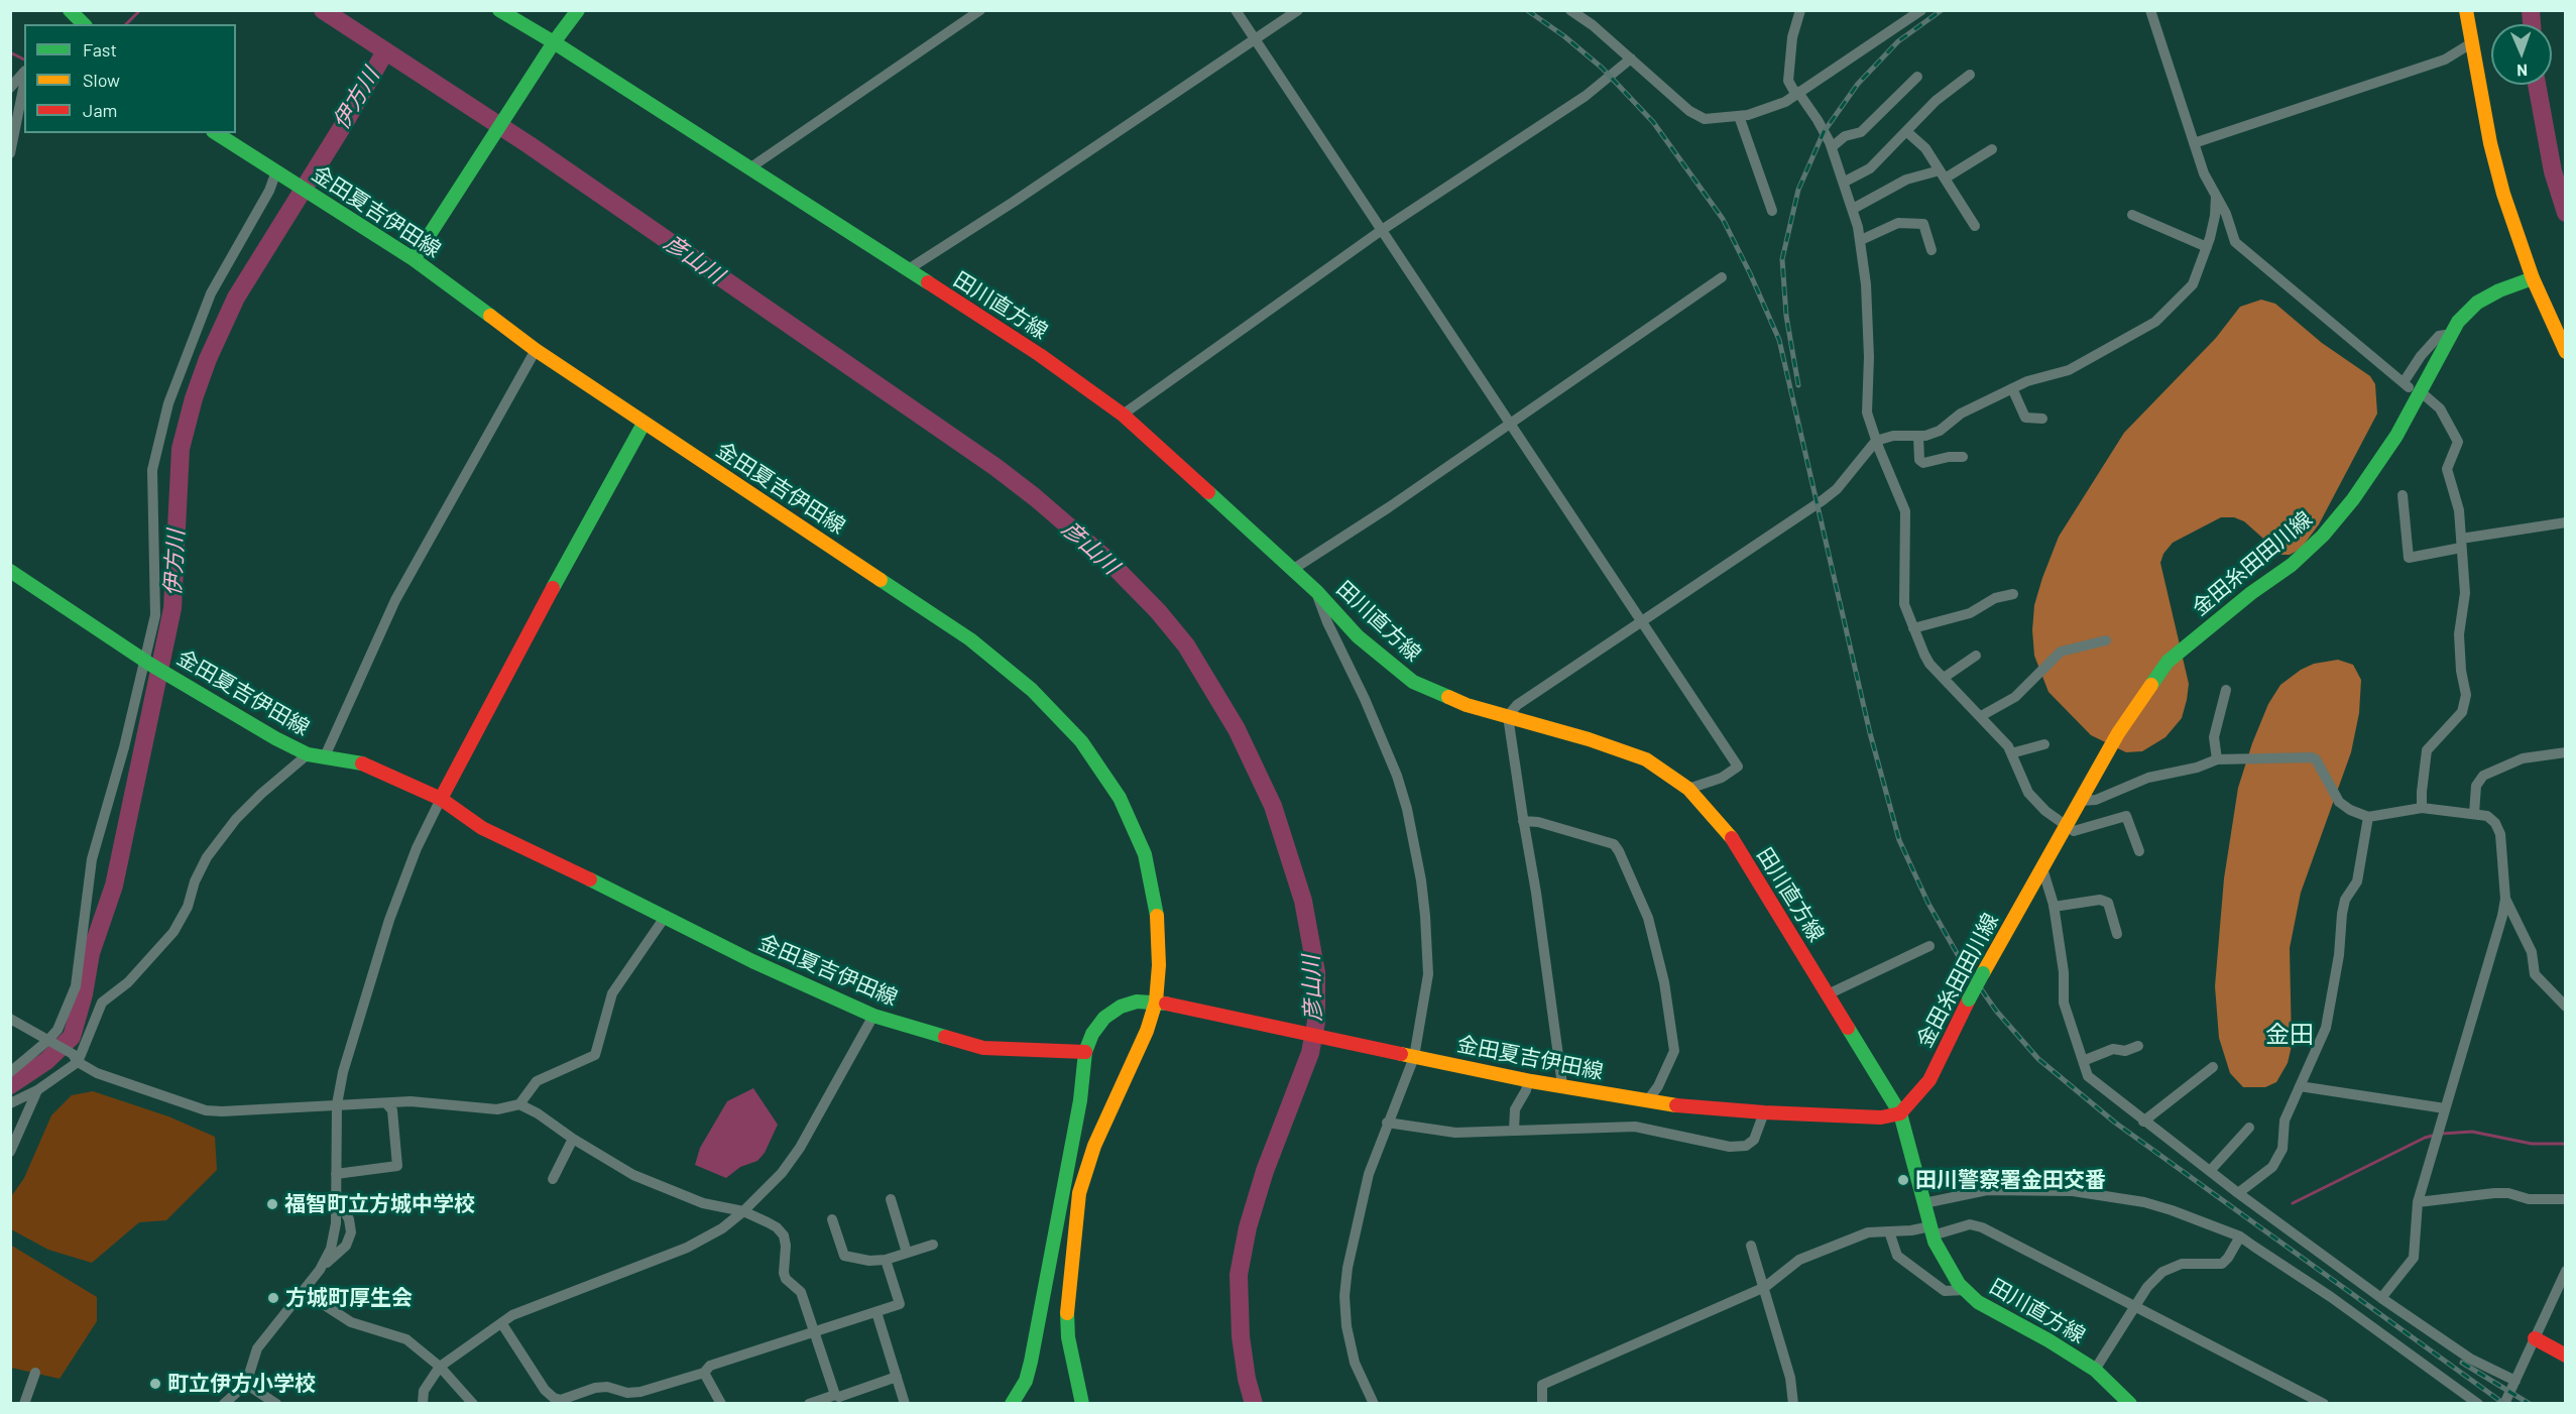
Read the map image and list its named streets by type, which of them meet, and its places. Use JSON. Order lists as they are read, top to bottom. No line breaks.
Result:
{"streets":{"main road":["金田夏吉伊田線","田川直方線","金田糸田田川線"]},"crossings":[["金田夏吉伊田線","田川直方線"],["金田夏吉伊田線","金田糸田田川線"],["田川直方線","金田糸田田川線"]],"districts":["金田"],"water":["伊方川","彦山川"],"places":["田川警察署金田交番","福智町立方城中学校","方城町厚生会","町立伊方小学校"],"legend":["Fast","Slow","Jam"],"north":"bottom"}
